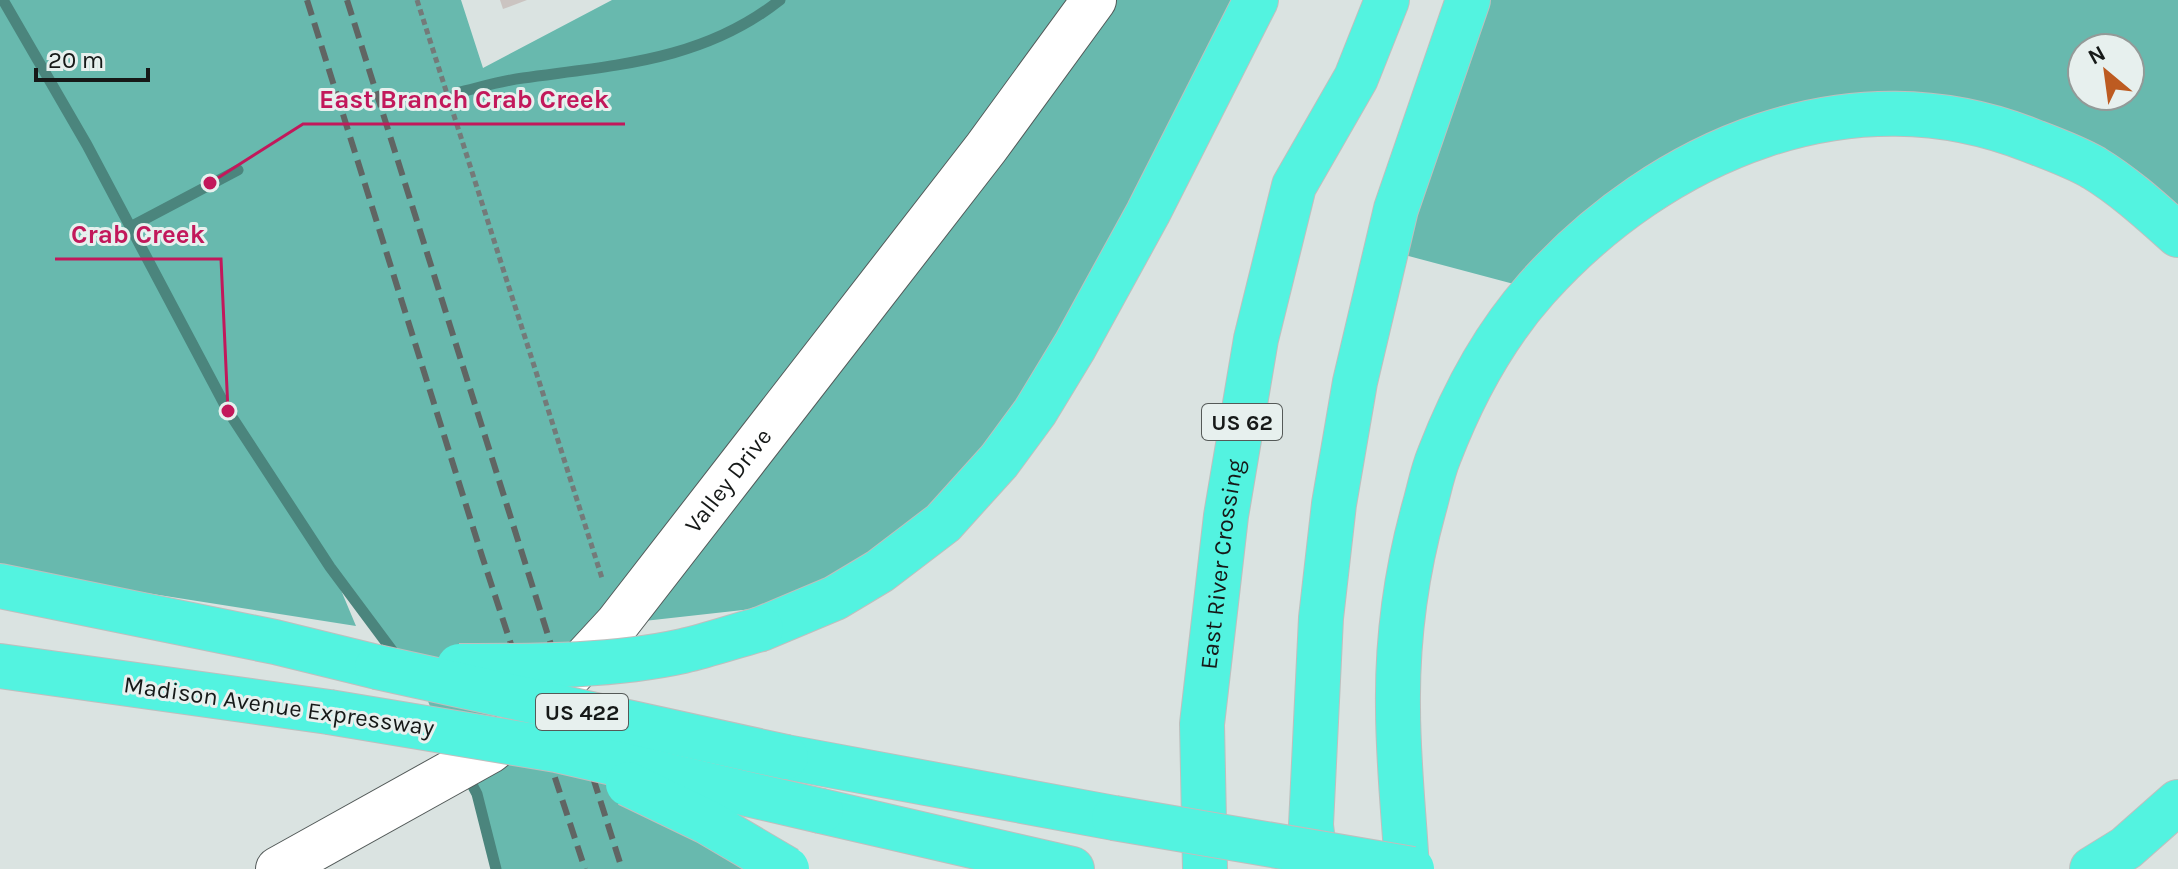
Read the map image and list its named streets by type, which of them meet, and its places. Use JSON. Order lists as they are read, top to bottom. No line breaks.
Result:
{"streets":{"highway":["US 62","East River Crossing","Madison Avenue Expressway","US 422"],"street":["Valley Drive"]},"crossings":[["Madison Avenue Expressway","US 422"]],"places":["East Branch Crab Creek","Crab Creek"],"scale_bar":"20 m","north":"top left"}
